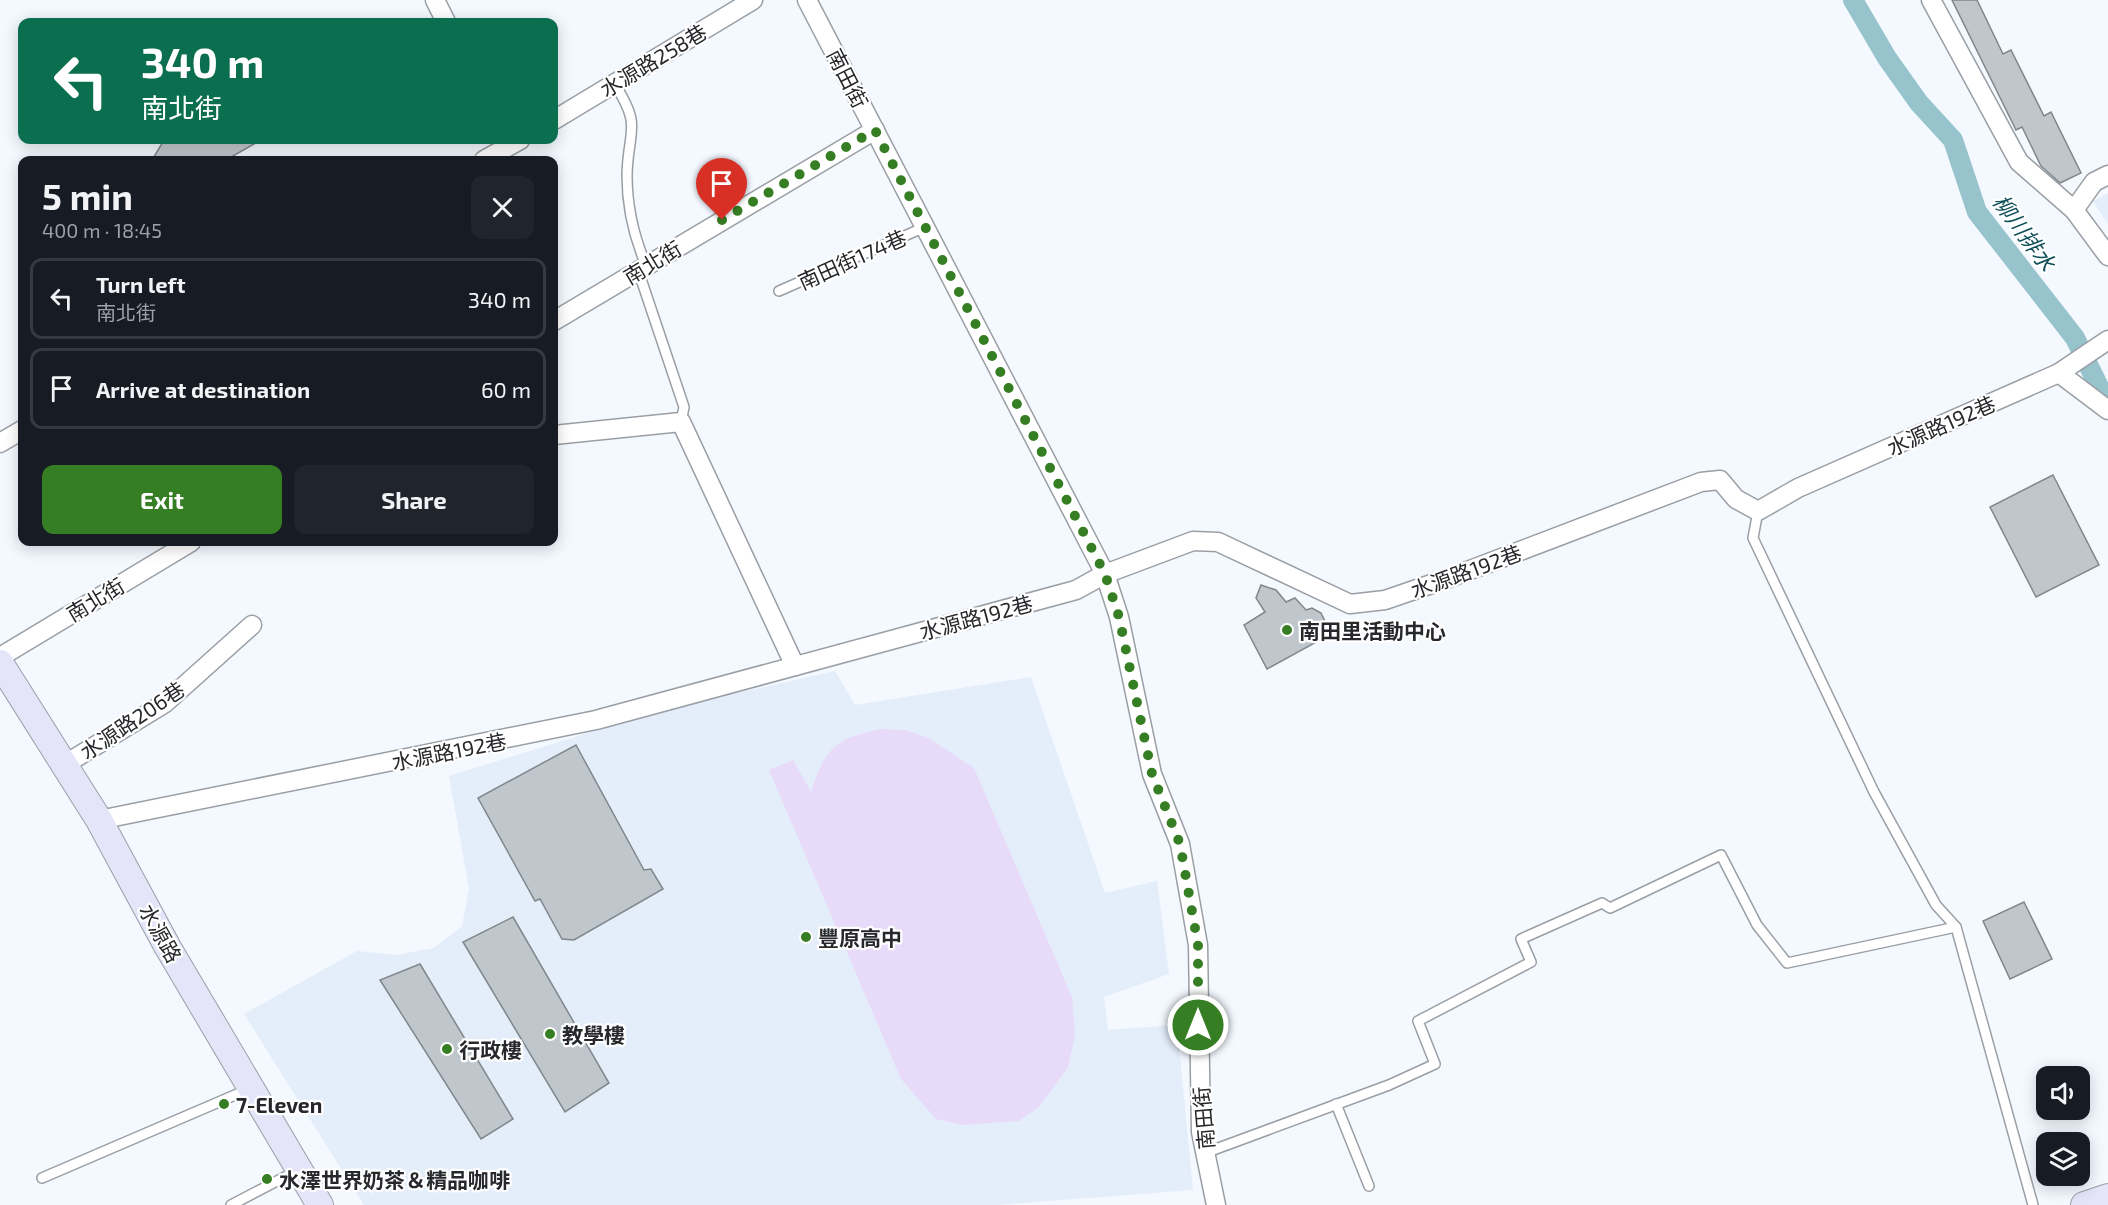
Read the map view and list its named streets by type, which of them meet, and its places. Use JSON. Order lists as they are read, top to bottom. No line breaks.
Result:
{"streets":{"street":["水源路258巷","南田街","南北街","水源路192巷","水源路206巷","水源路"],"lane":["南田街174巷"]},"crossings":[["南田街","南田街174巷"],["南田街","南北街"],["南田街","水源路192巷"],["水源路192巷","水源路"],["水源路206巷","水源路"]],"water":["柳川排水"],"places":["南田里活動中心","豐原高中","教學樓","行政樓","7-Eleven","水澤世界奶茶＆精品咖啡"],"page":{"turn":["340 m","南北街"],"heading":["5 min","400 m · 18:45"],"list":[{"name":"Turn left","note":"南北街","value":"340 m"},{"name":"Arrive at destination","value":"60 m"}],"buttons":["Exit","Share"]}}
